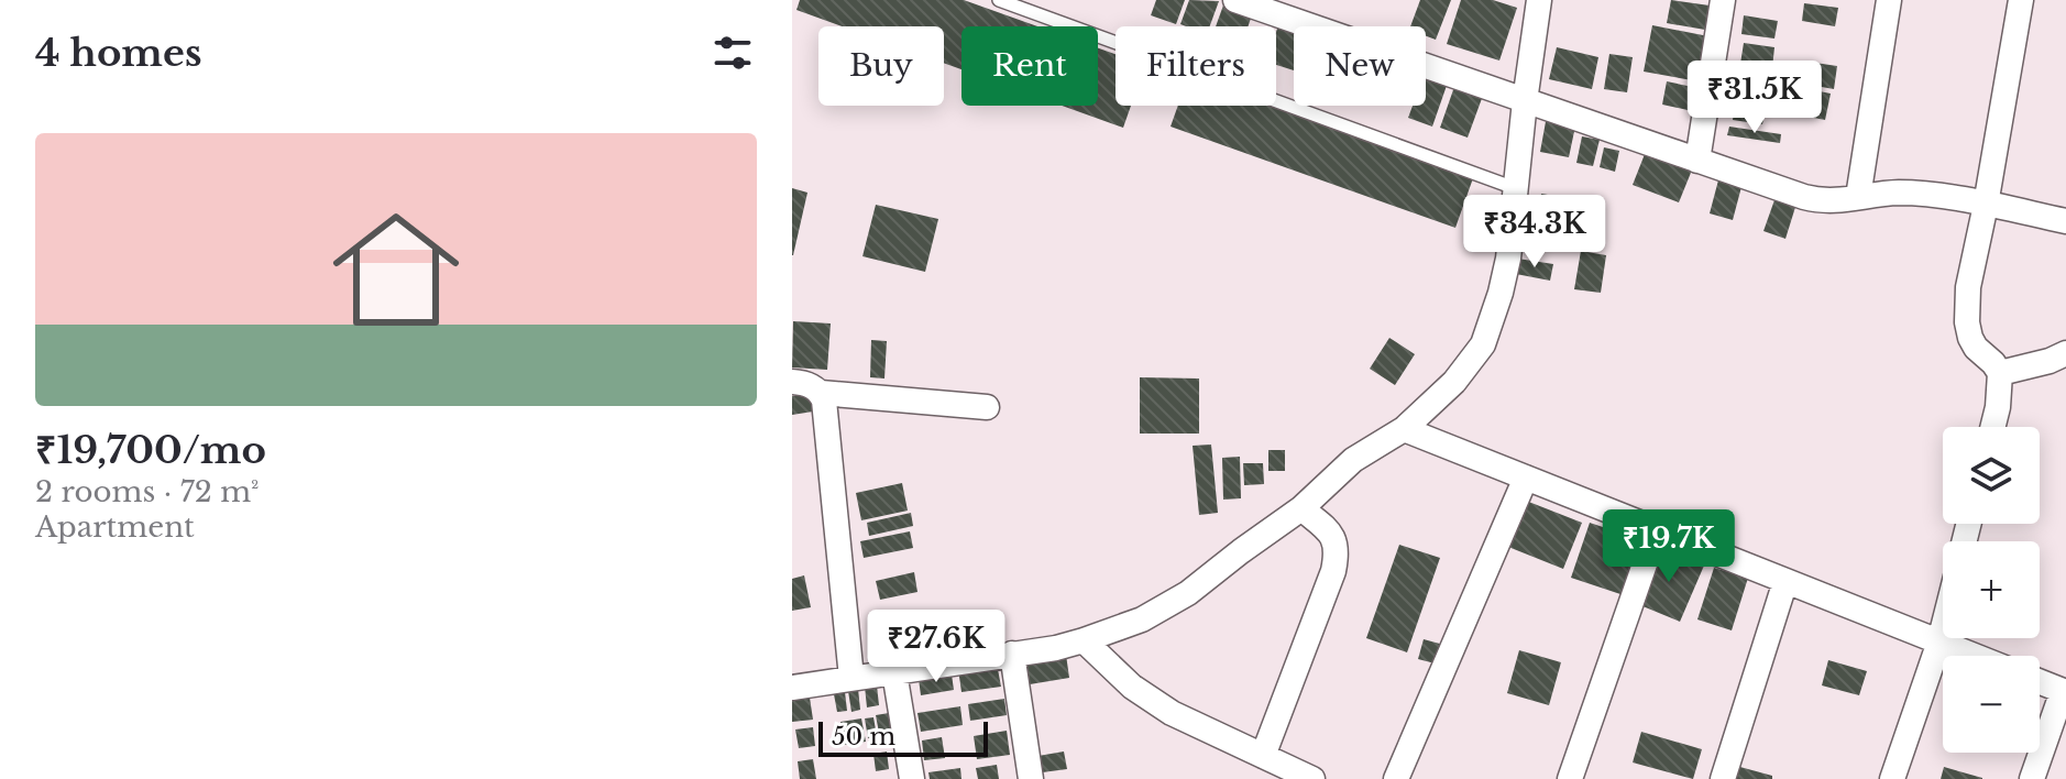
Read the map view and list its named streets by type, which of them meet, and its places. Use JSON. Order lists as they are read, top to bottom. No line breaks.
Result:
{"scale_bar":"50 m","page":{"heading":"4 homes","chip":["Buy","Rent","Filters","New"],"price":["₹31.5K","₹34.3K","₹19.7K","₹27.6K"],"list":[{"name":"₹19,700/mo","note":"2 rooms · 72 m² · Apartment"}],"map_buttons":["+","−"],"scale":"50 m"}}
